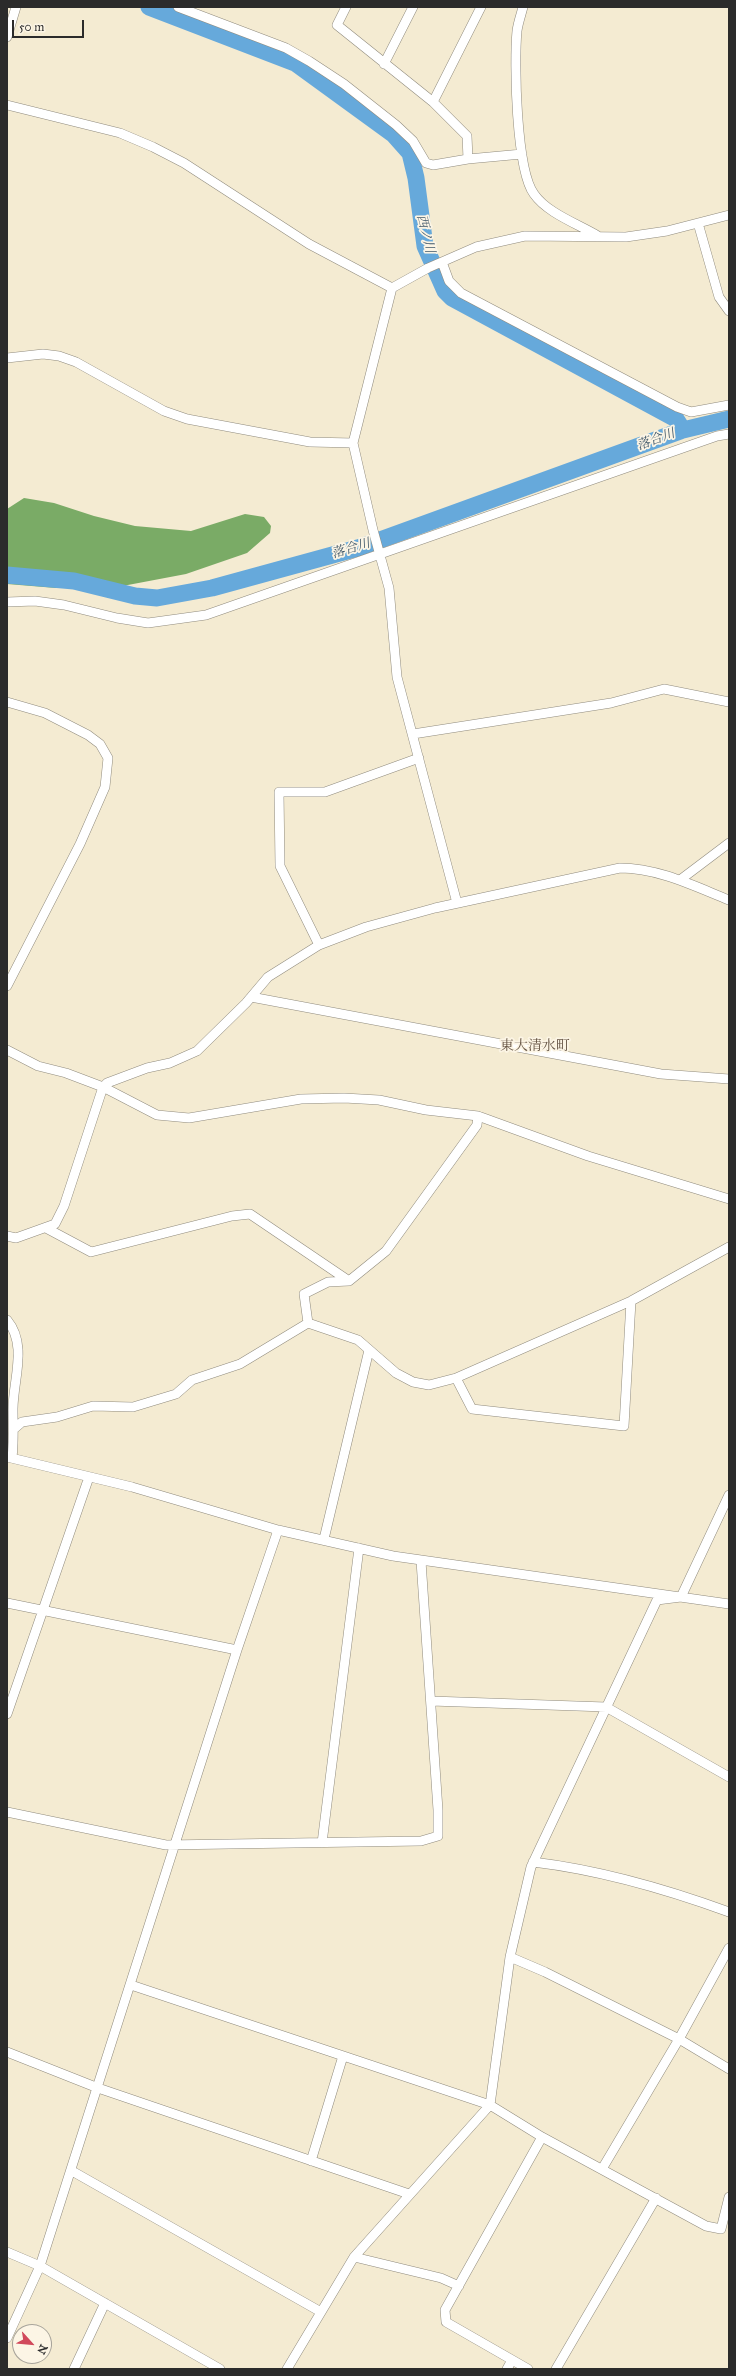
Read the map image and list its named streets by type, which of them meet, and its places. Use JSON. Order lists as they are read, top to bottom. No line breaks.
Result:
{"districts":["東大清水町"],"water":["西ノ川","落合川"],"scale_bar":"50 m","north":"bottom right"}
